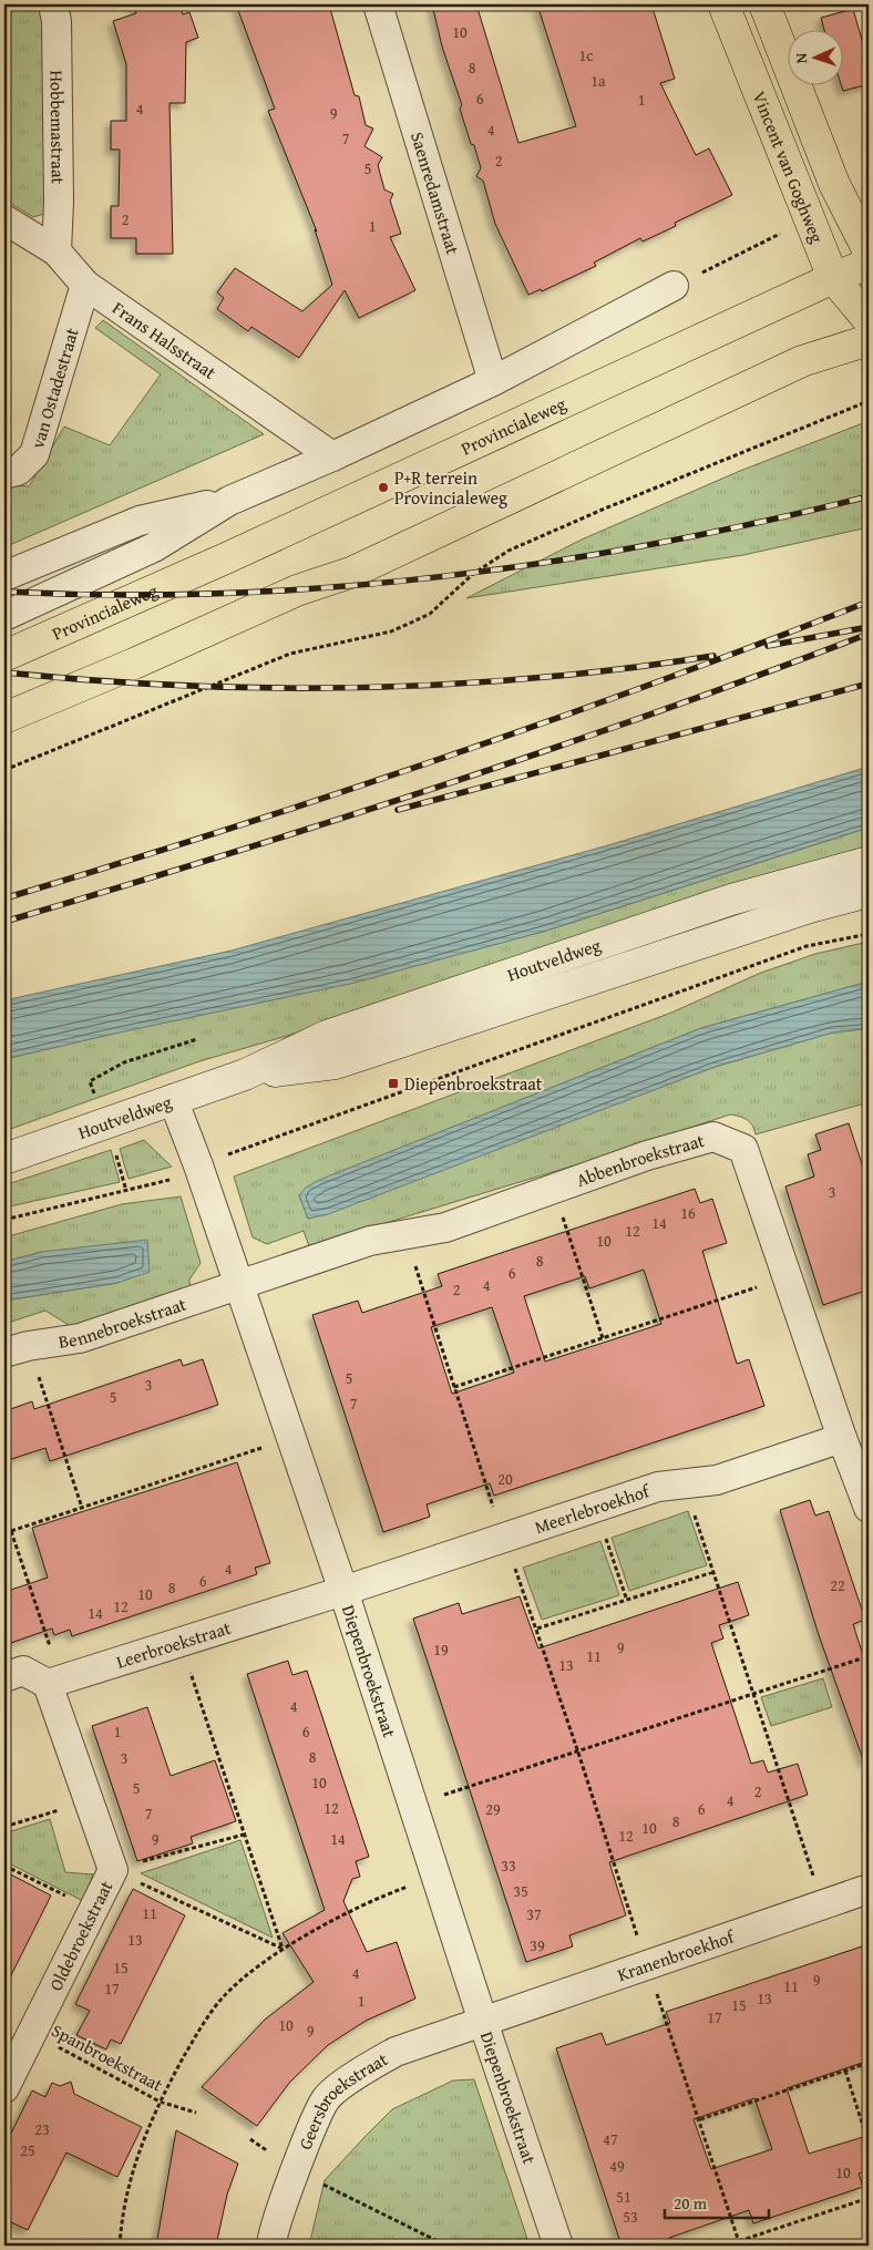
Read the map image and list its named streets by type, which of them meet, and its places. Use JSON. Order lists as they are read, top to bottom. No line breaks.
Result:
{"streets":{"main road":["Vincent van Goghweg","Provincialeweg"],"street":["Hobbemastraat","Saenredamstraat","Frans Halsstraat","van Ostadestraat","Houtveldweg","Abbenbroekstraat","Bennebroekstraat","Meerlebroekhof","Leerbroekstraat","Diepenbroekstraat","Oldebroekstraat","Kranenbroekhof","Geersbroekstraat"],"path":["Spanbroekstraat"]},"crossings":[["Hobbemastraat","Frans Halsstraat"],["Vincent van Goghweg","Provincialeweg"],["Saenredamstraat","Provincialeweg"],["Frans Halsstraat","van Ostadestraat"],["Frans Halsstraat","Provincialeweg"],["Houtveldweg","Diepenbroekstraat"],["Abbenbroekstraat","Bennebroekstraat"],["Abbenbroekstraat","Meerlebroekhof"],["Abbenbroekstraat","Diepenbroekstraat"],["Bennebroekstraat","Diepenbroekstraat"],["Meerlebroekhof","Leerbroekstraat"],["Meerlebroekhof","Diepenbroekstraat"],["Leerbroekstraat","Diepenbroekstraat"],["Leerbroekstraat","Oldebroekstraat"],["Diepenbroekstraat","Kranenbroekhof"],["Diepenbroekstraat","Geersbroekstraat"],["Oldebroekstraat","Spanbroekstraat"],["Kranenbroekhof","Geersbroekstraat"]],"places":{"other":["P+R terrein Provincialeweg"],"transit":["Diepenbroekstraat"]},"house_numbers":["10","1c","8","1a","6","1","4","9","4","7","2","5","2","1","3","16","14","12","10","8","6","4","2","5","3","5","7","20","4","6","22","8","10","12","14","9","19","11","13","4","1","6","8","3","10","5","2","4","12","29","6","7","8","10","12","9","14","33","35","11","37","13","39","15","4","9","11","17","13","1","15","17","10","9","23","47","25","49","10","51","53"],"scale_bar":"20 m","north":"left"}
